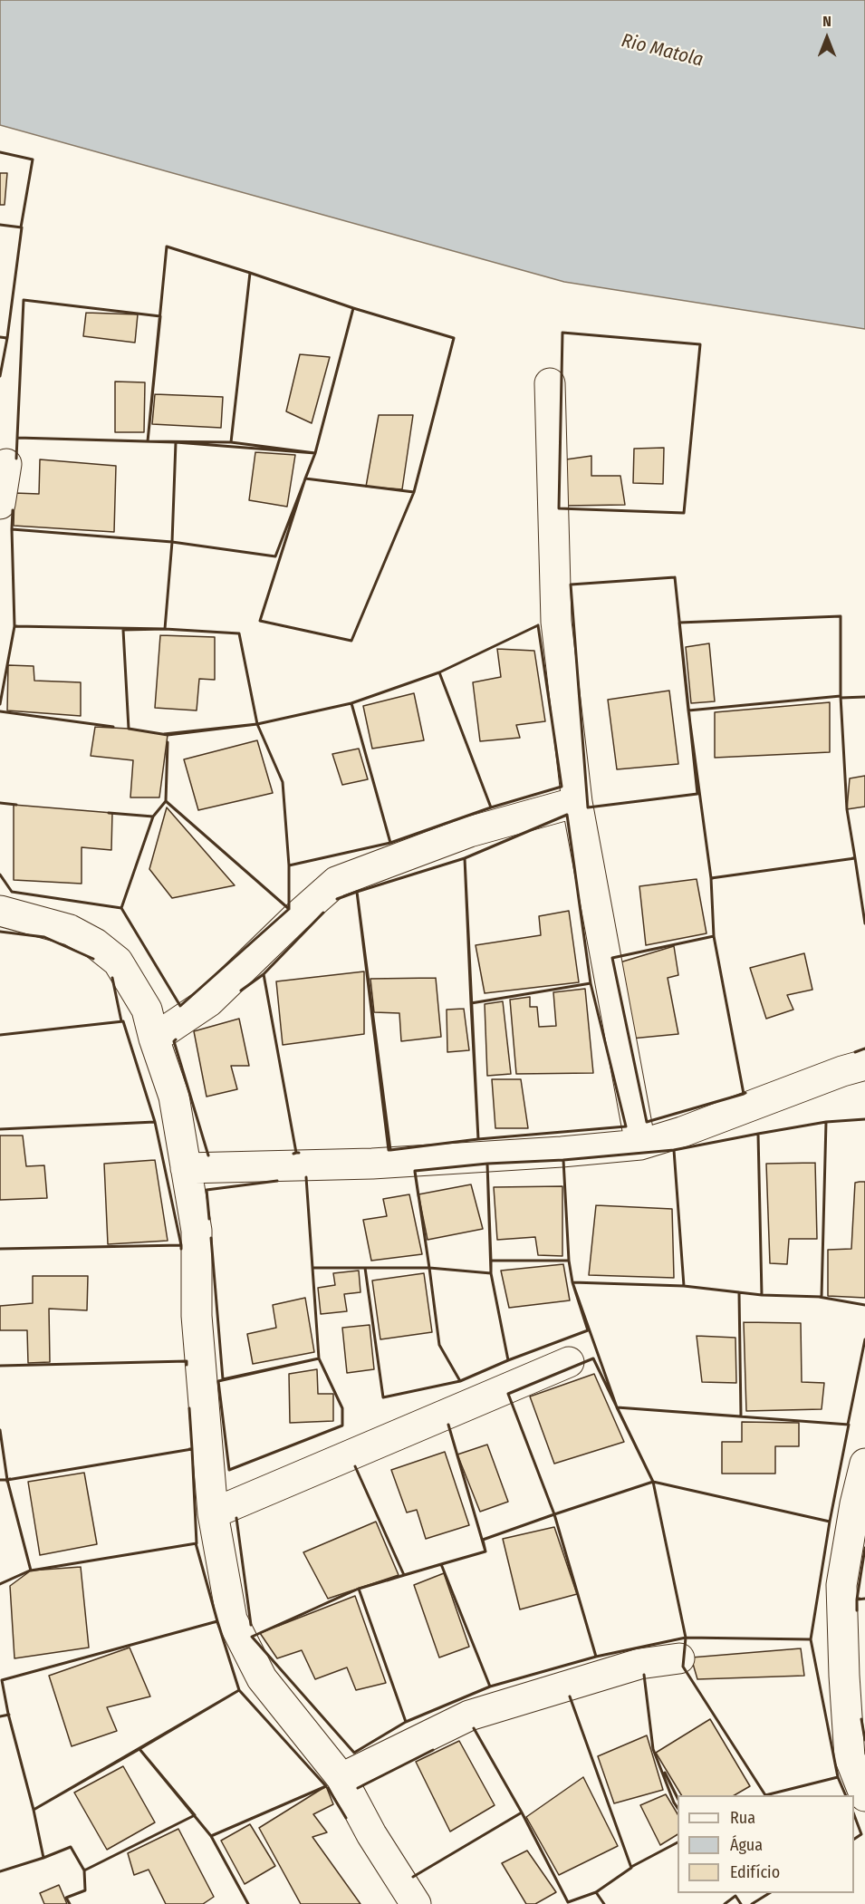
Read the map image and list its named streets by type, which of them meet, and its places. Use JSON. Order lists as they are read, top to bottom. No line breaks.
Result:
{"water":["Rio Matola"],"legend":["Rua","Água","Edifício"],"north":"top"}
